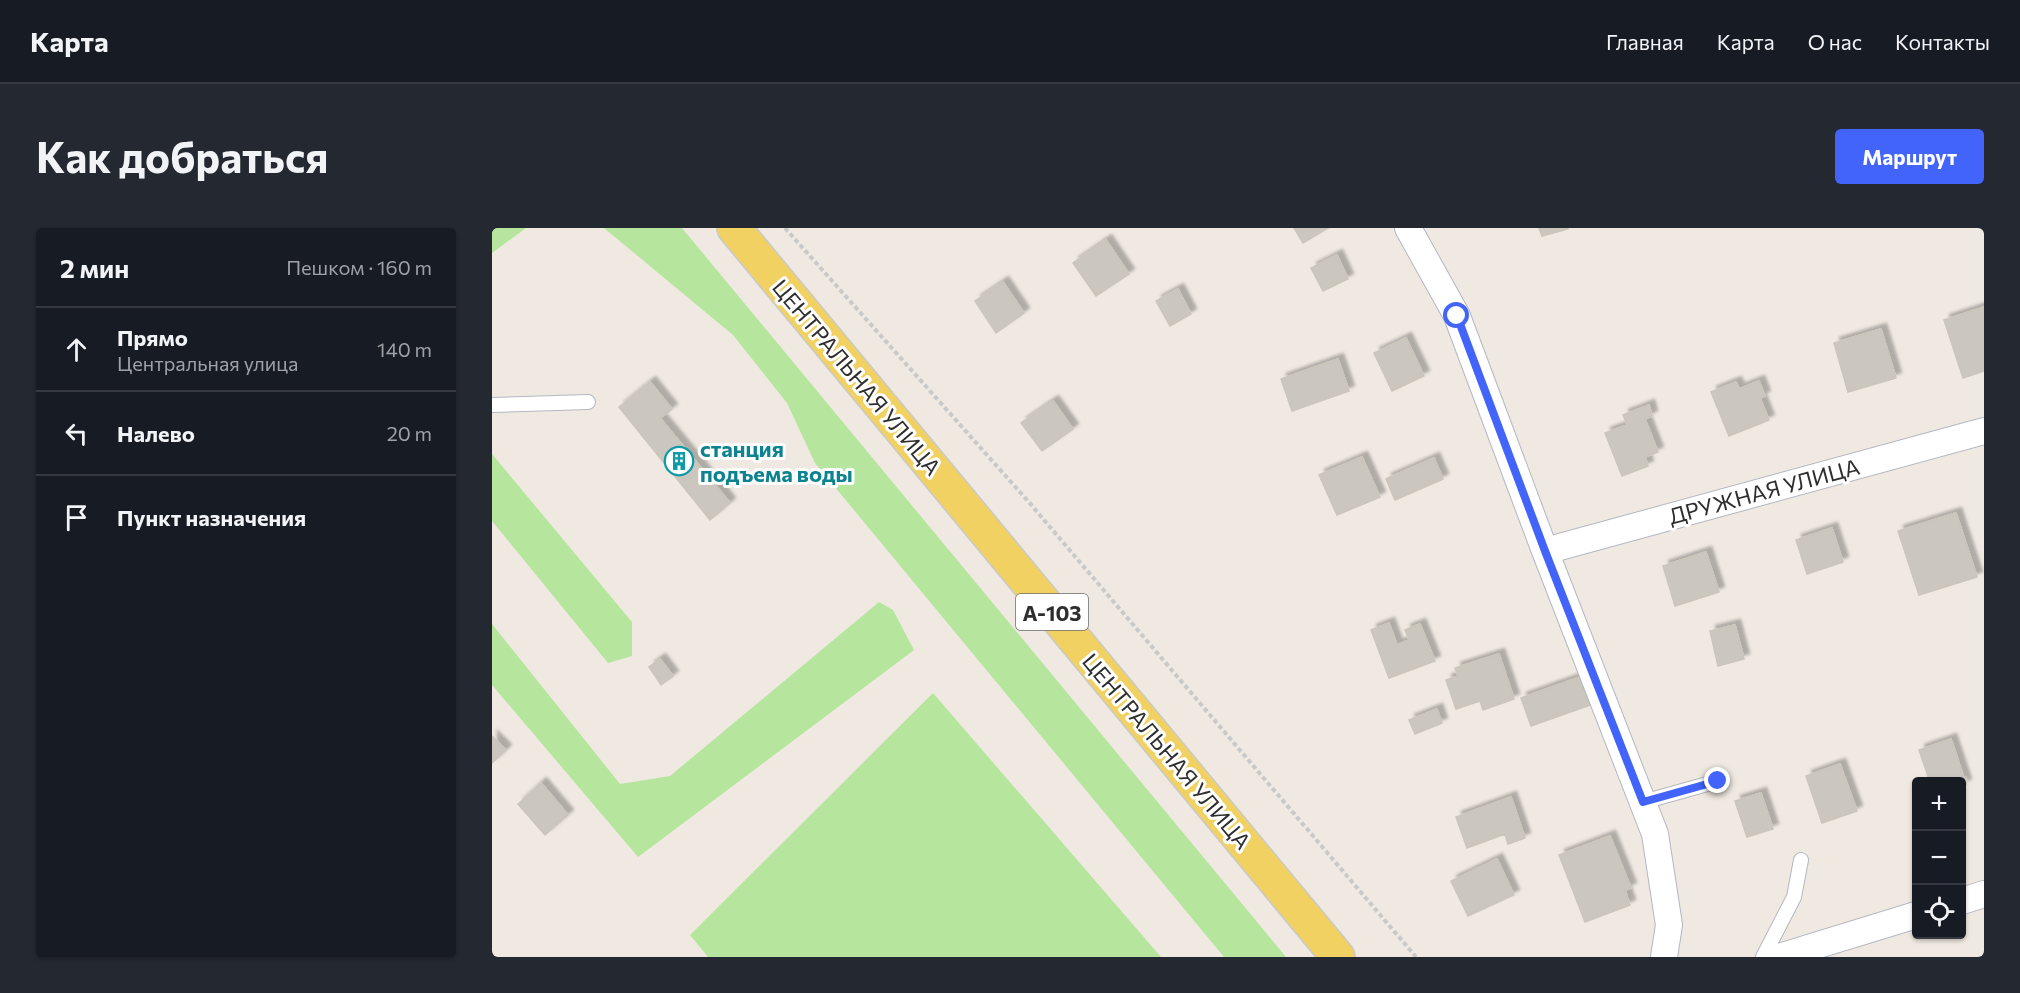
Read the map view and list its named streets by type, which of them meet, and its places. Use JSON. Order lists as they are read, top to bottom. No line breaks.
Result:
{"streets":{"main road":["ЦЕНТРАЛЬНАЯ УЛИЦА","А-103"],"street":["ДРУЖНАЯ УЛИЦА"]},"places":{"building":["станция подъема воды"]},"page":{"header":"Карта","nav":["Главная","Карта","О нас","Контакты"],"buttons":"Маршрут","title":"Как добраться","heading":["2 мин","Пешком · 160 m"],"list":[["Прямо","Центральная улица","140 m"],["Налево","20 m"],"Пункт назначения"],"map_buttons":["+","−"]}}
